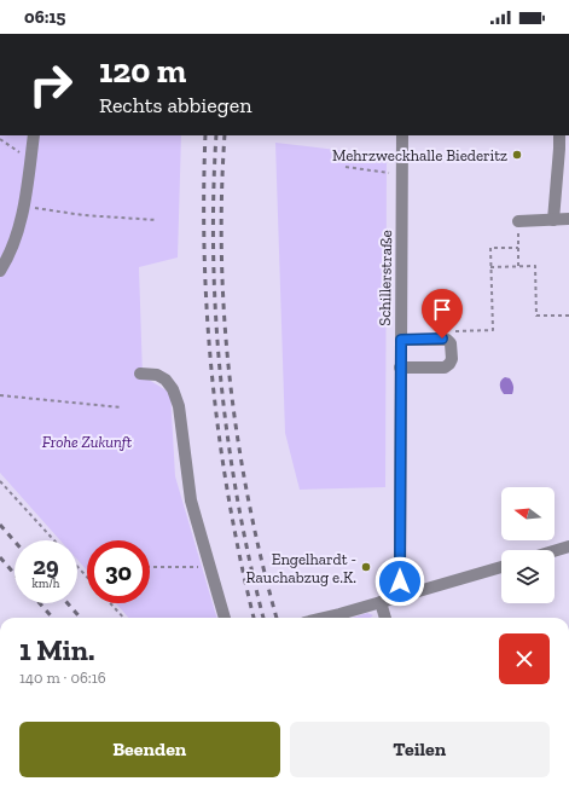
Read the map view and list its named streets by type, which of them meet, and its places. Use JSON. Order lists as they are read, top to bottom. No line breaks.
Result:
{"streets":{"street":["Schillerstraße"]},"parks":["Frohe Zukunft"],"places":["Mehrzweckhalle Biederitz","Engelhardt - Rauchabzug e.K."],"north":"left","page":{"status":"06:15","turn":["120 m","Rechts abbiegen"],"speed":"29 km/h","limit":"30","heading":["1 Min.","140 m · 06:16"],"buttons":["Beenden","Teilen"]}}
